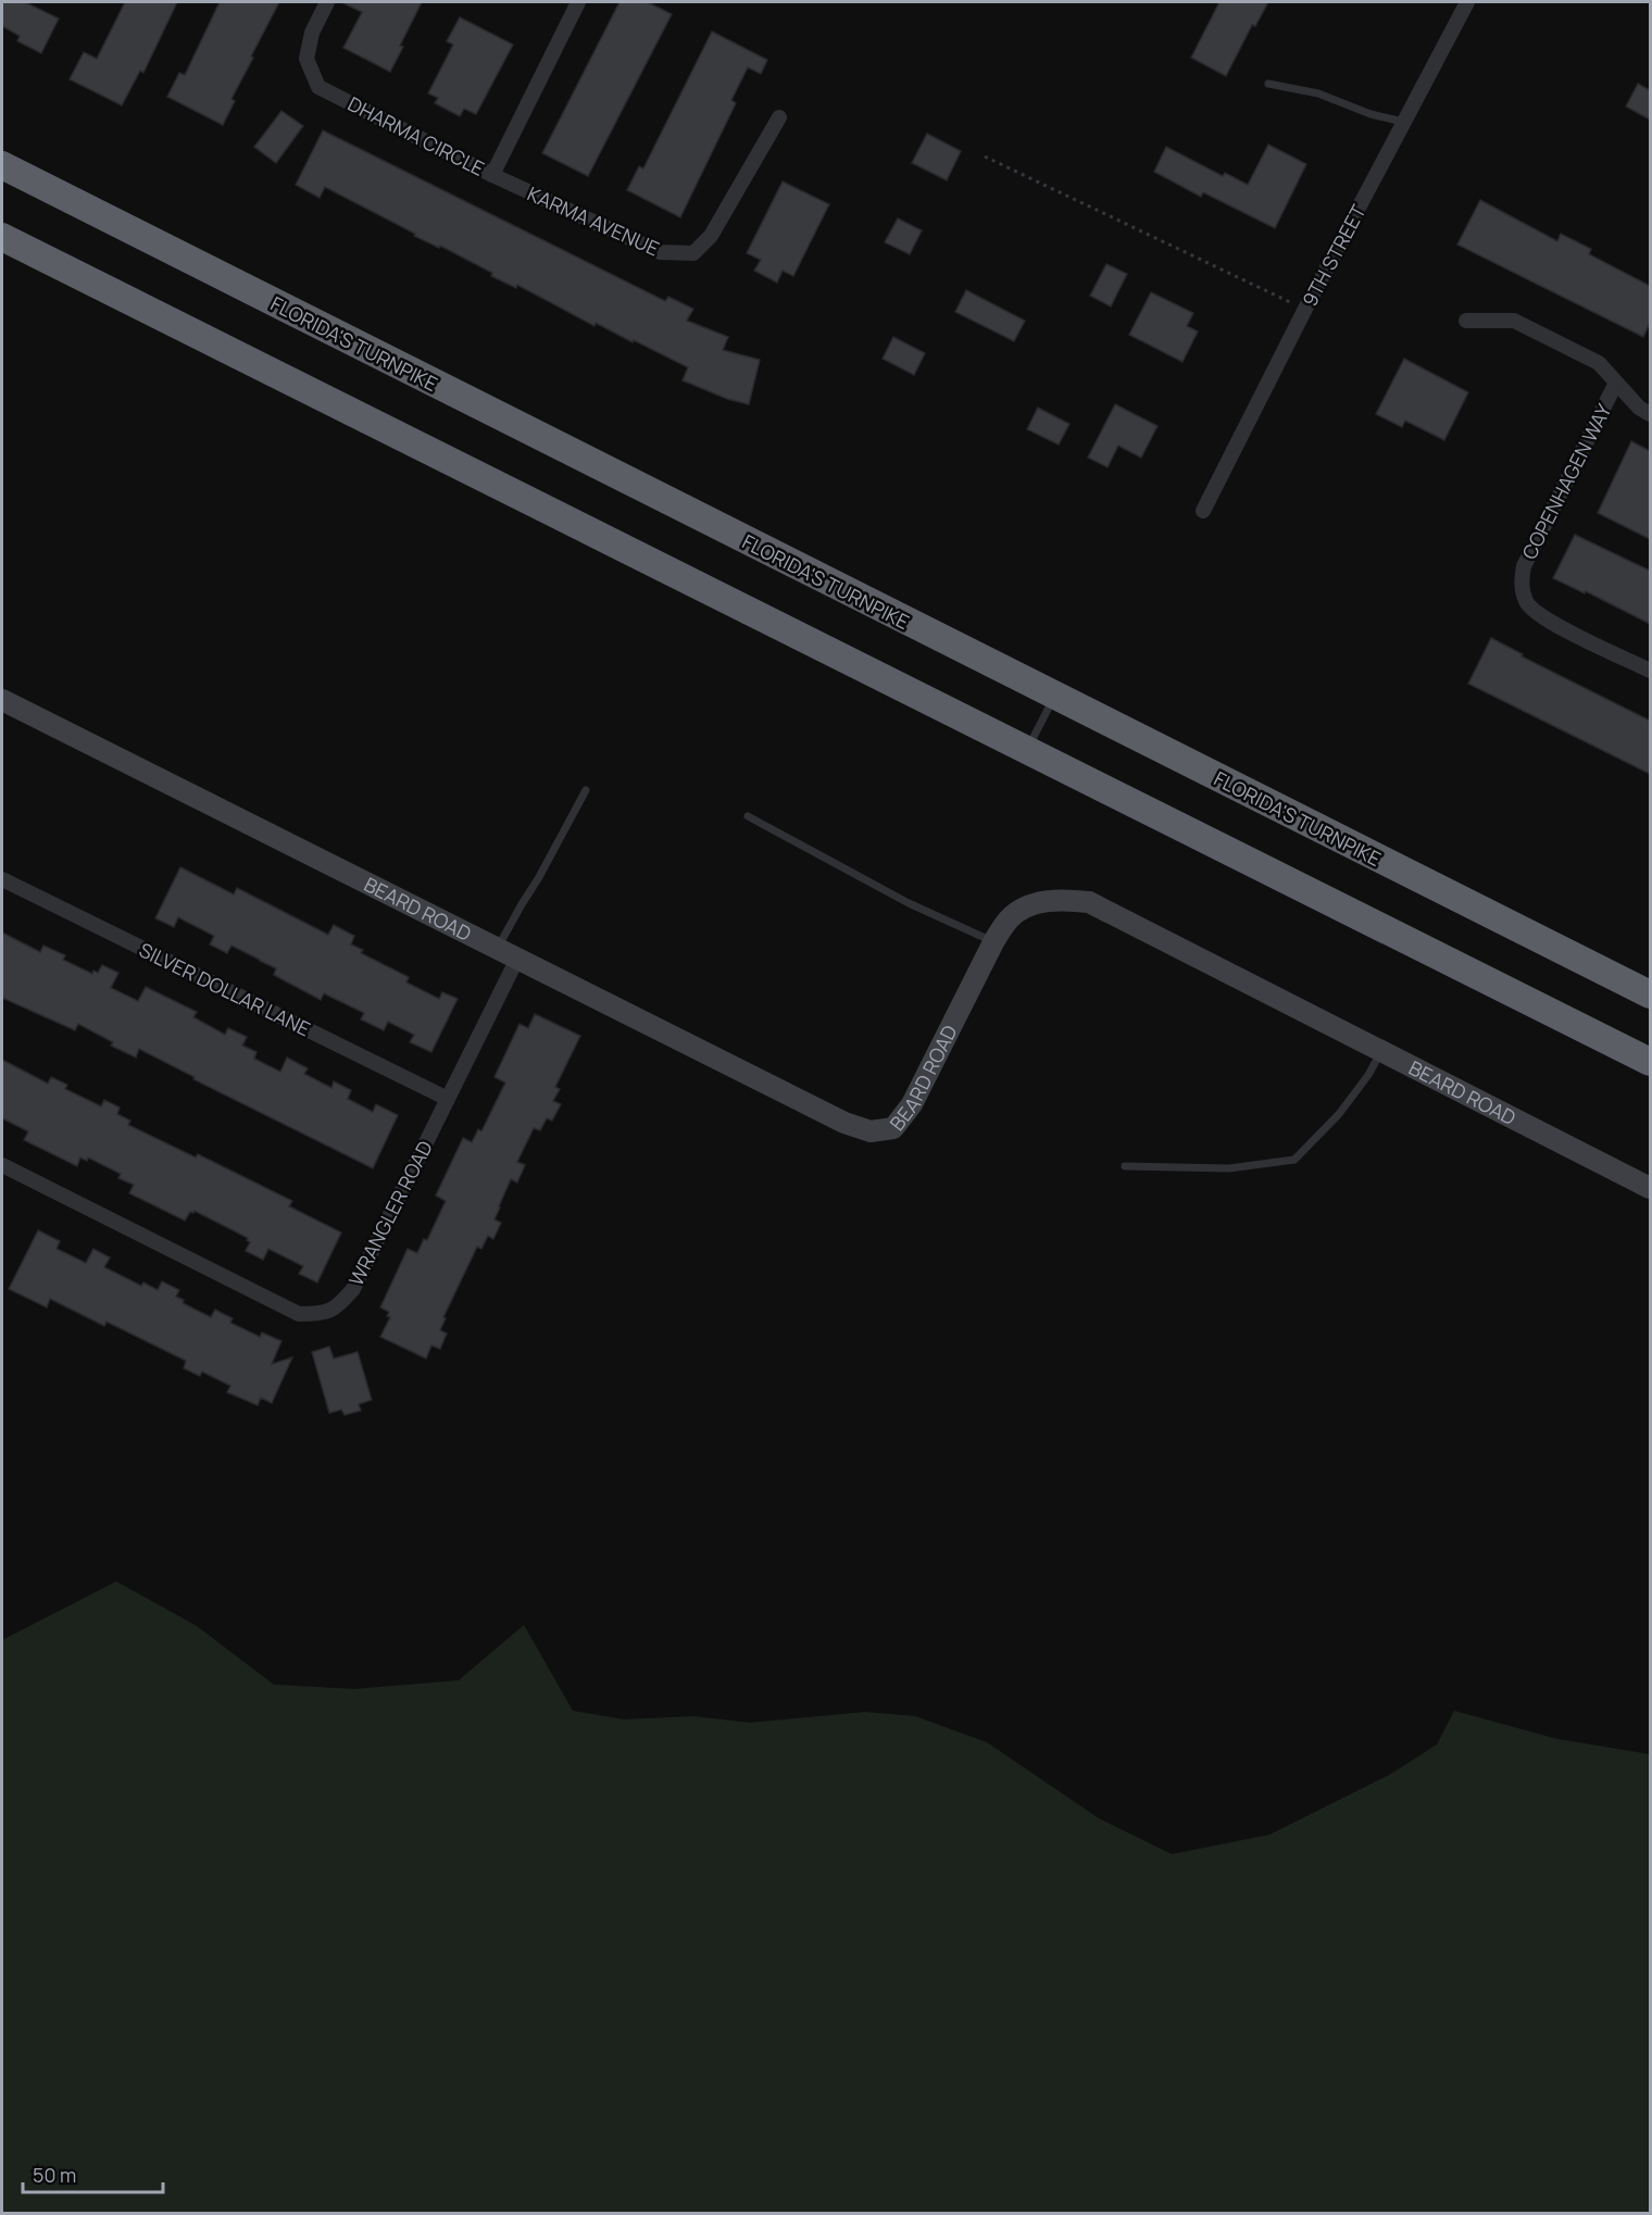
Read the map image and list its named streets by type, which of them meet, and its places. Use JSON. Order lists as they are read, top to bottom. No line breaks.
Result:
{"streets":{"highway":["FLORIDA'S TURNPIKE"],"street":["DHARMA CIRCLE","KARMA AVENUE","9TH STREET","COPENHAGEN WAY","BEARD ROAD","SILVER DOLLAR LANE","WRANGLER ROAD"]},"crossings":[["DHARMA CIRCLE","KARMA AVENUE"],["BEARD ROAD","WRANGLER ROAD"],["SILVER DOLLAR LANE","WRANGLER ROAD"]],"scale_bar":"50 m"}
